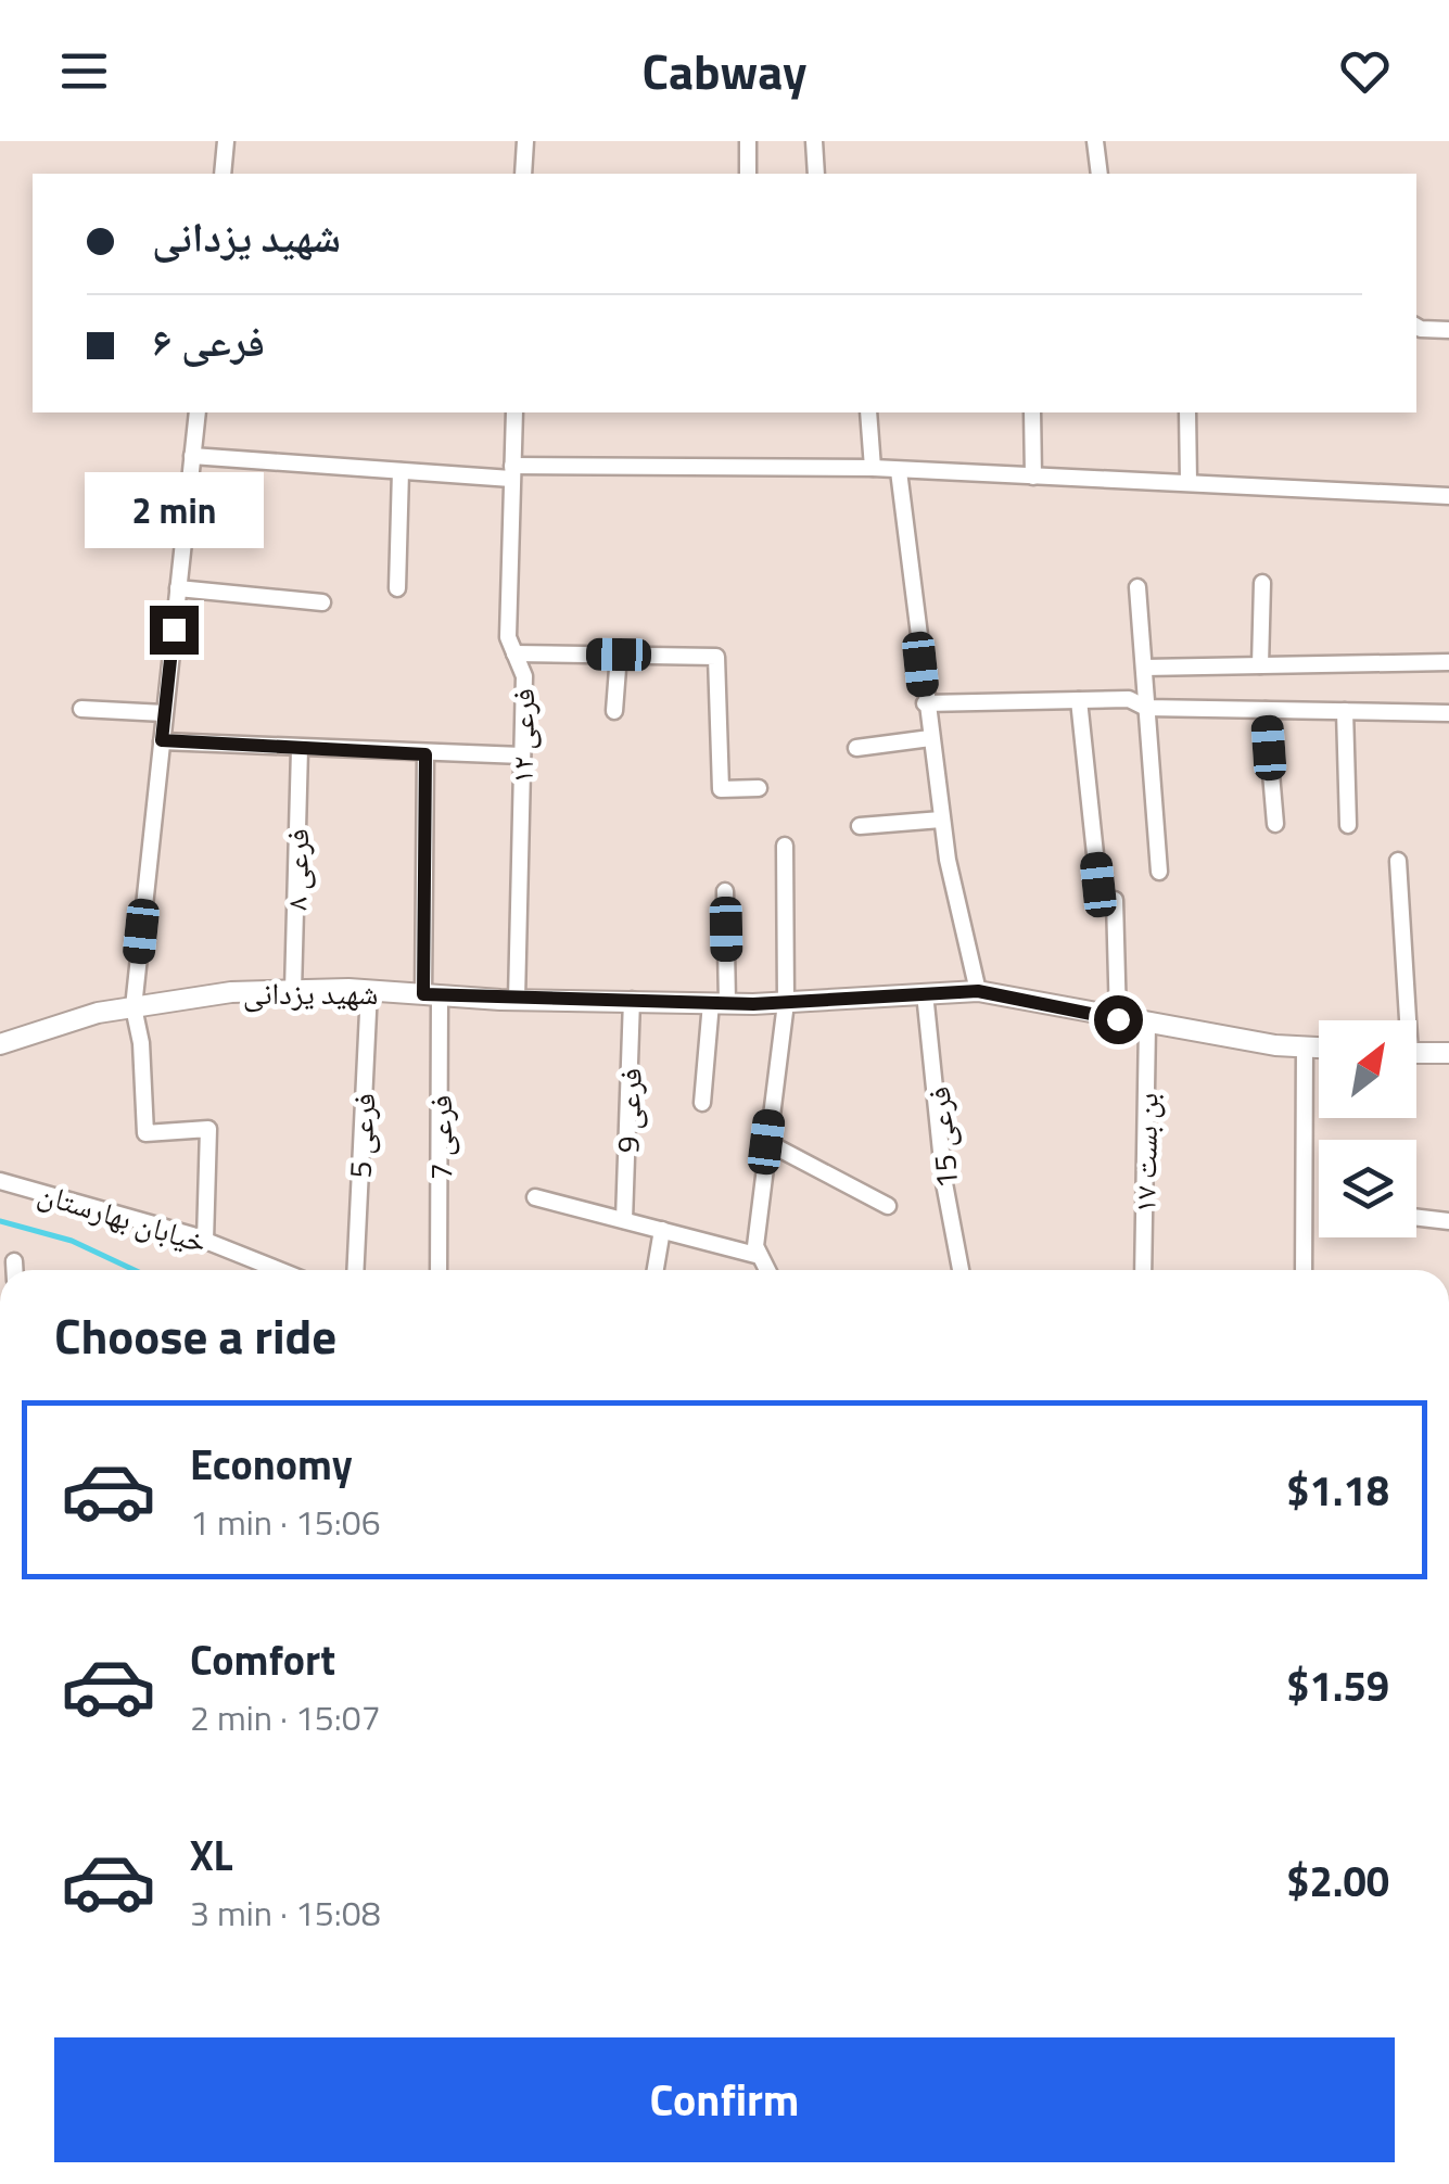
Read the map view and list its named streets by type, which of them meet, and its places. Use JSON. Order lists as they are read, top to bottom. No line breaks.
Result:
{"streets":{"street":["فرعی ۱۲","فرعی ۸","شهید یزدانی","فرعی 9","فرعی 5","فرعی 7","فرعی 15","بن بست ۱۷","خیابان بهارستان"]},"crossings":[["فرعی ۱۲","شهید یزدانی"],["فرعی ۸","شهید یزدانی"],["شهید یزدانی","فرعی 9"],["شهید یزدانی","فرعی 5"],["شهید یزدانی","فرعی 7"],["شهید یزدانی","فرعی 15"],["شهید یزدانی","بن بست ۱۷"]],"north":"top right","page":{"header":"Cabway","banner":["شهید یزدانی","فرعی ۶"],"bubble":"2 min","heading":"Choose a ride","list":[{"name":"Economy","note":"1 min · 15:06","value":"$1.18"},{"name":"Comfort","note":"2 min · 15:07","value":"$1.59"},{"name":"XL","note":"3 min · 15:08","value":"$2.00"}],"buttons":"Confirm"}}
